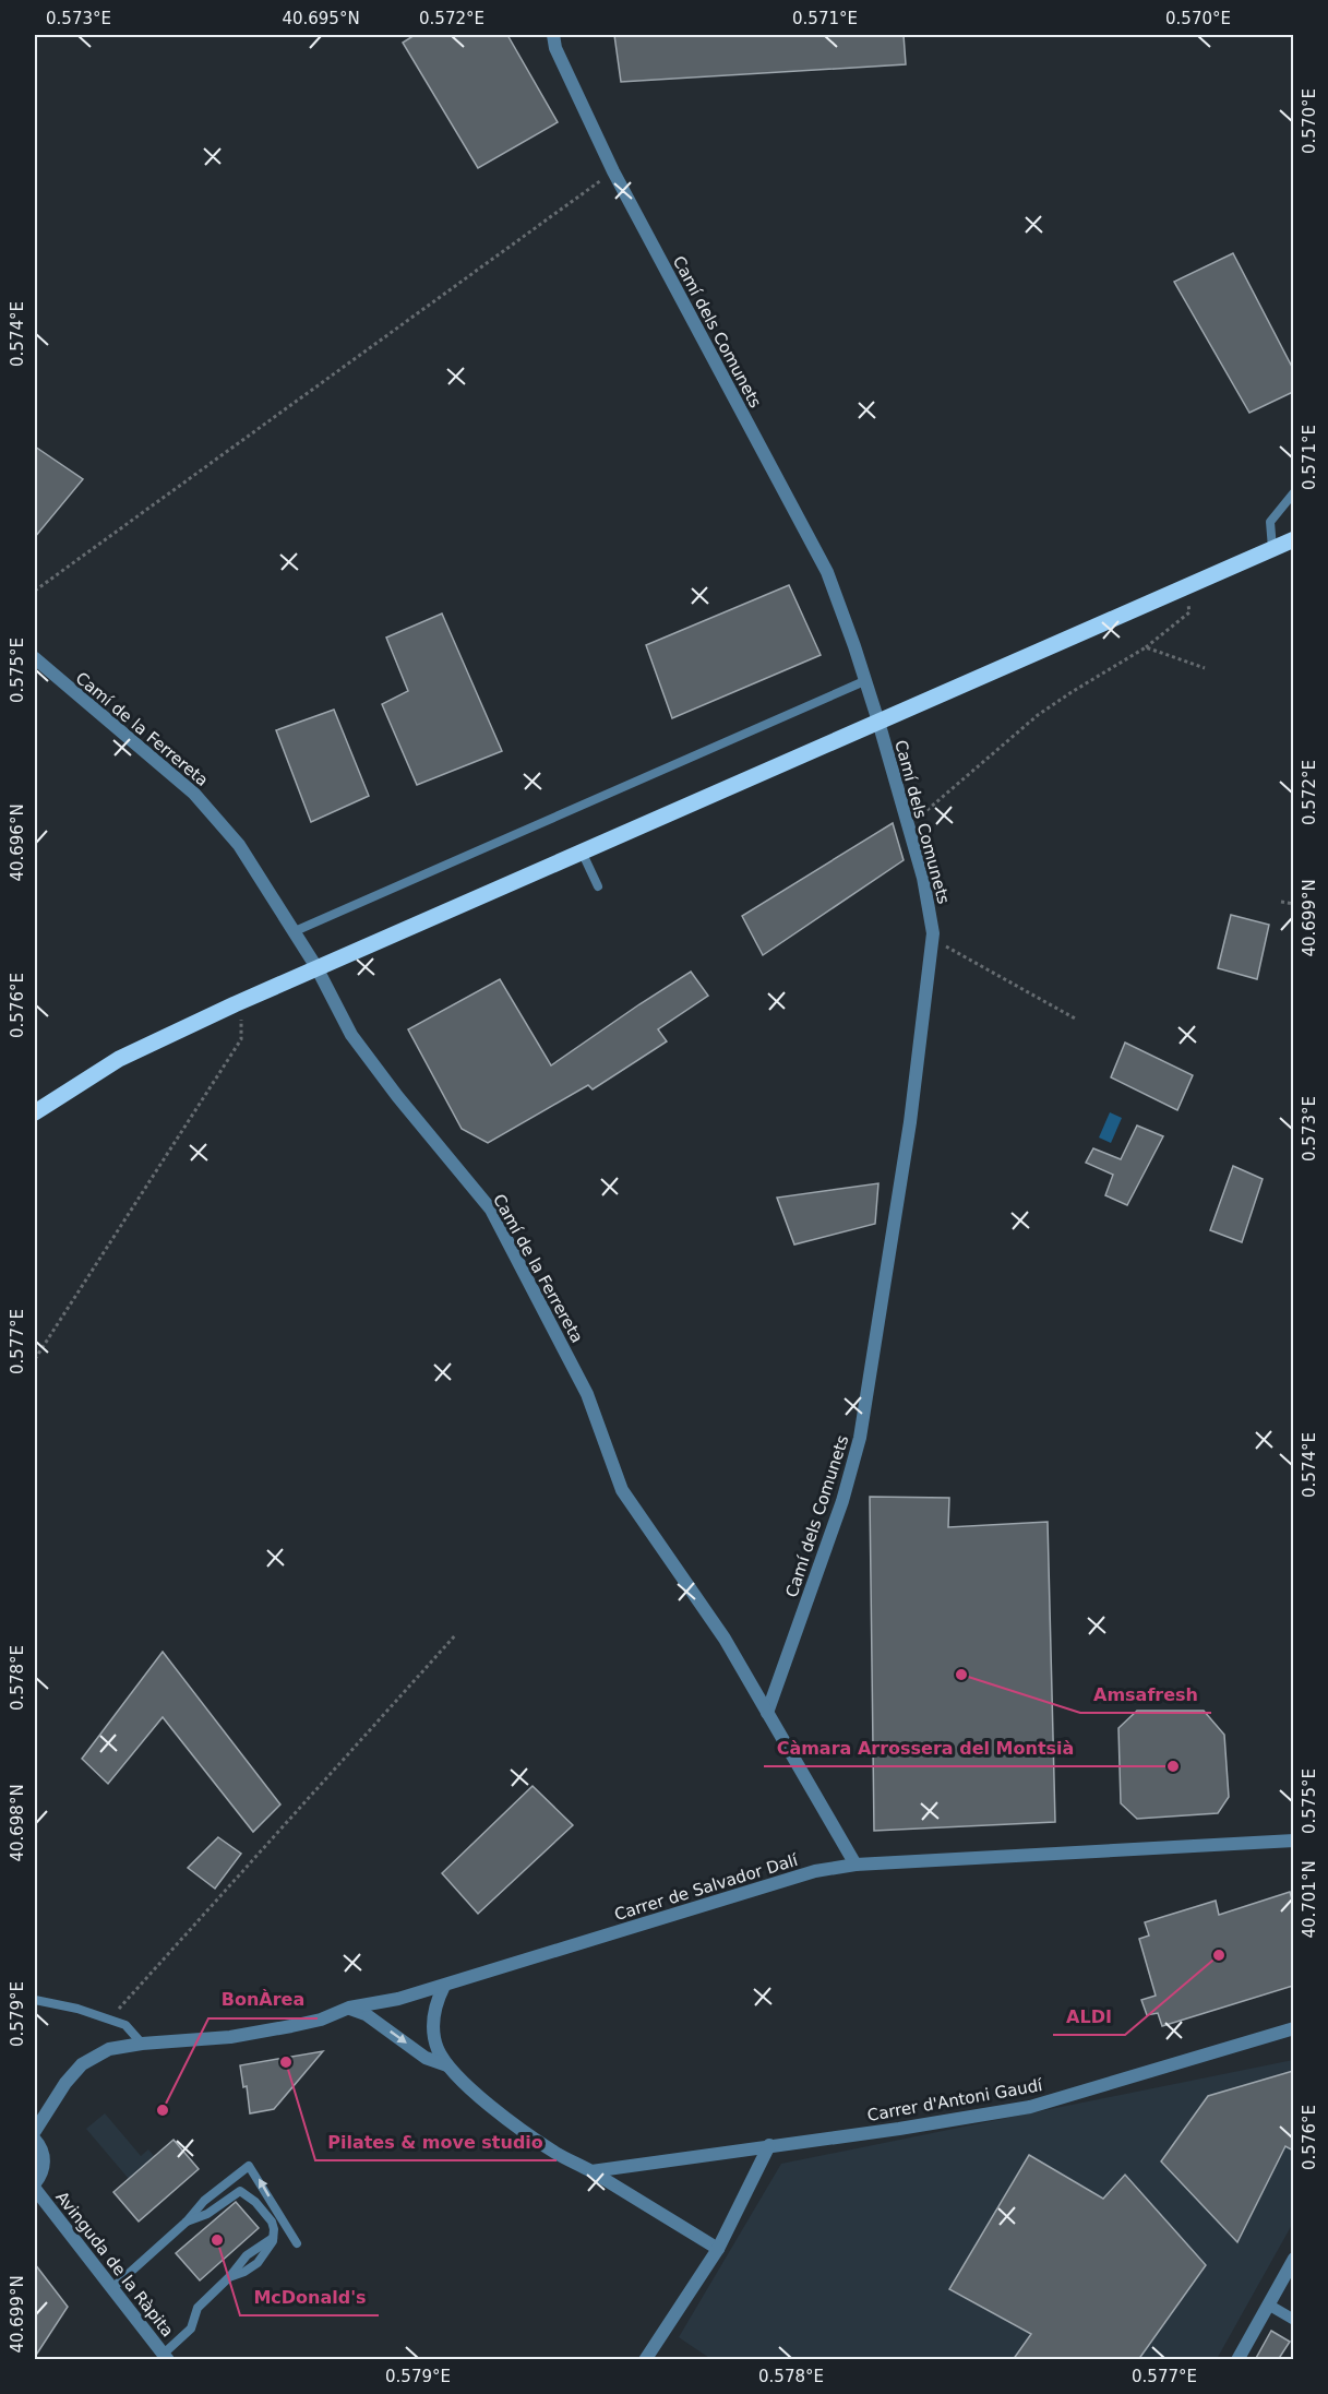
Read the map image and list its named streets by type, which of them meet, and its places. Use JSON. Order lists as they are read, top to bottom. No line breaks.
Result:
{"streets":{"street":["Camí dels Comunets","Camí de la Ferrereta","Carrer de Salvador Dalí","Carrer d'Antoni Gaudí","Avinguda de la Ràpita"]},"crossings":[["Camí dels Comunets","Camí de la Ferrereta"],["Camí de la Ferrereta","Carrer de Salvador Dalí"]],"places":["Amsafresh","Càmara Arrossera del Montsià","ALDI","Pilates & move studio","BonÀrea","McDonald's"],"coordinates":["0.573°E","40.695°N","0.572°E","0.571°E","0.570°E","0.574°E","0.575°E","40.696°N","40.699°N","0.576°E","0.577°E","0.578°E","40.698°N","40.701°N","0.579°E"]}
